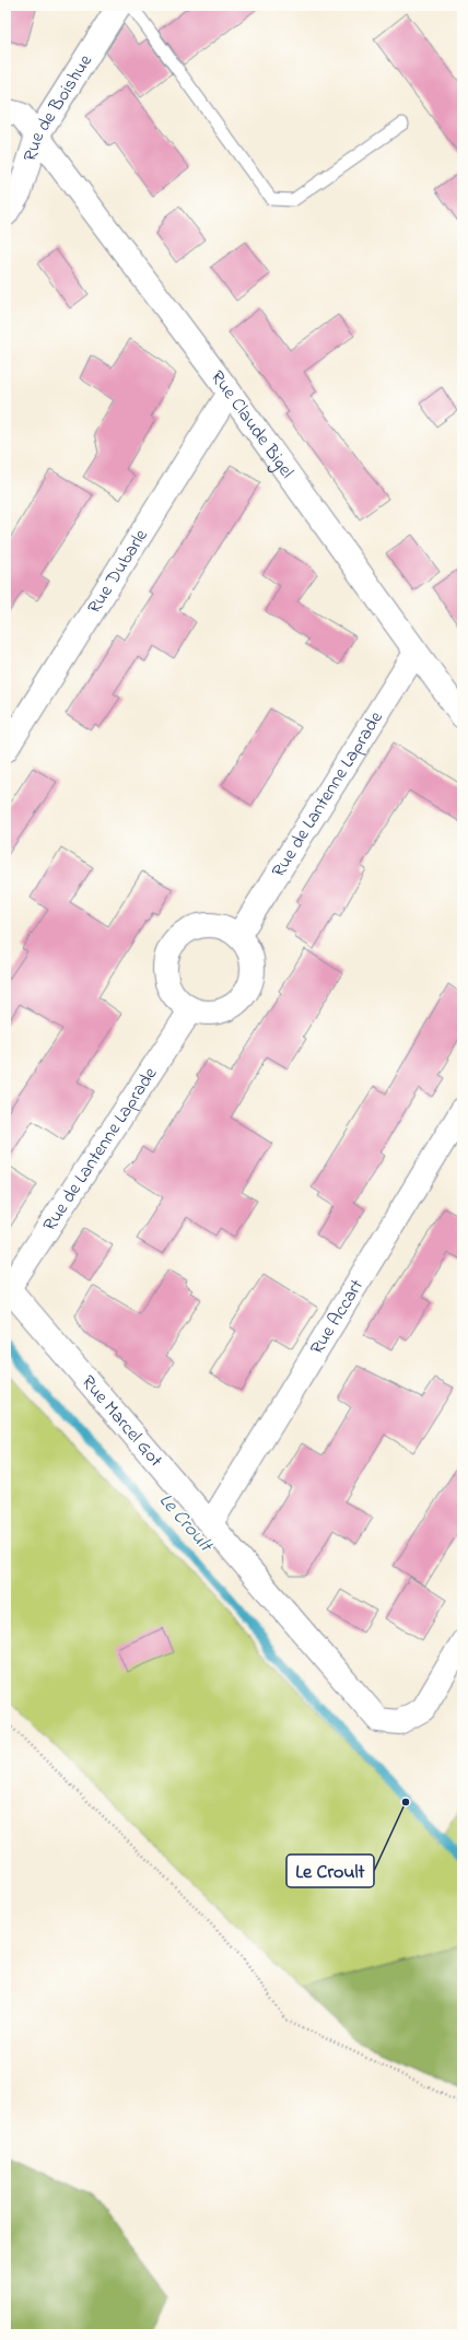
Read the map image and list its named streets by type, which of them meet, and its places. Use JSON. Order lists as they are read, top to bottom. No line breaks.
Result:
{"streets":{"street":["Rue de Boishue","Rue Claude Bigel","Rue Dubarle","Rue de Lantenne Laprade","Rue Accart","Rue Marcel Got"]},"crossings":[["Rue de Boishue","Rue Claude Bigel"],["Rue Claude Bigel","Rue Dubarle"],["Rue Claude Bigel","Rue de Lantenne Laprade"],["Rue de Lantenne Laprade","Rue Marcel Got"],["Rue Accart","Rue Marcel Got"]],"water":["Le Croult"],"places":["Le Croult"]}
